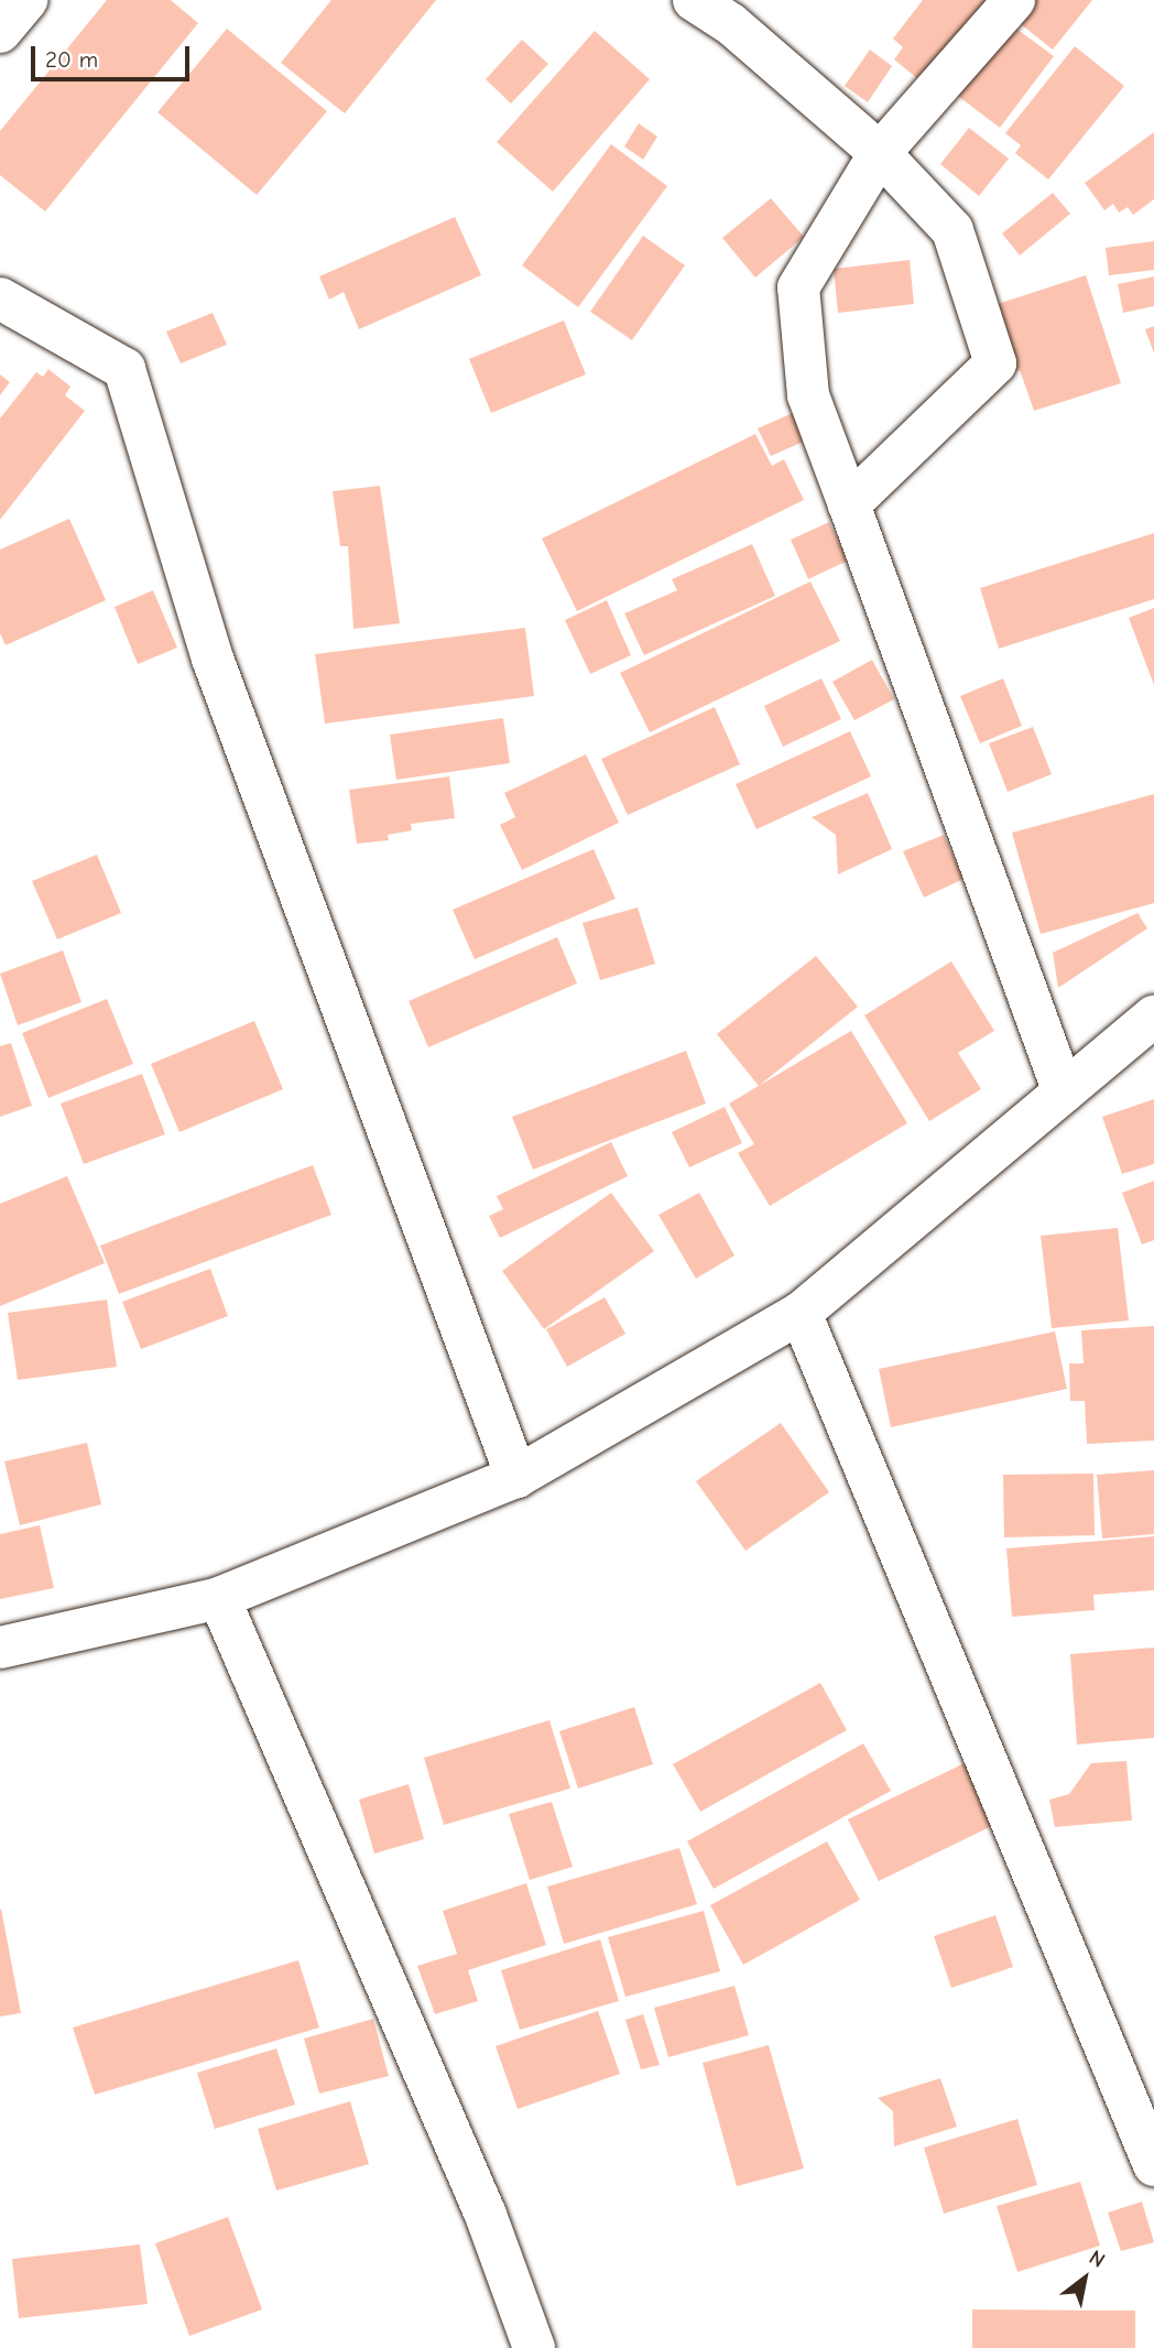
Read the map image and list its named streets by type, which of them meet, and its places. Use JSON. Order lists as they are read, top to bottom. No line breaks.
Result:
{"scale_bar":"20 m","north":"top right"}
